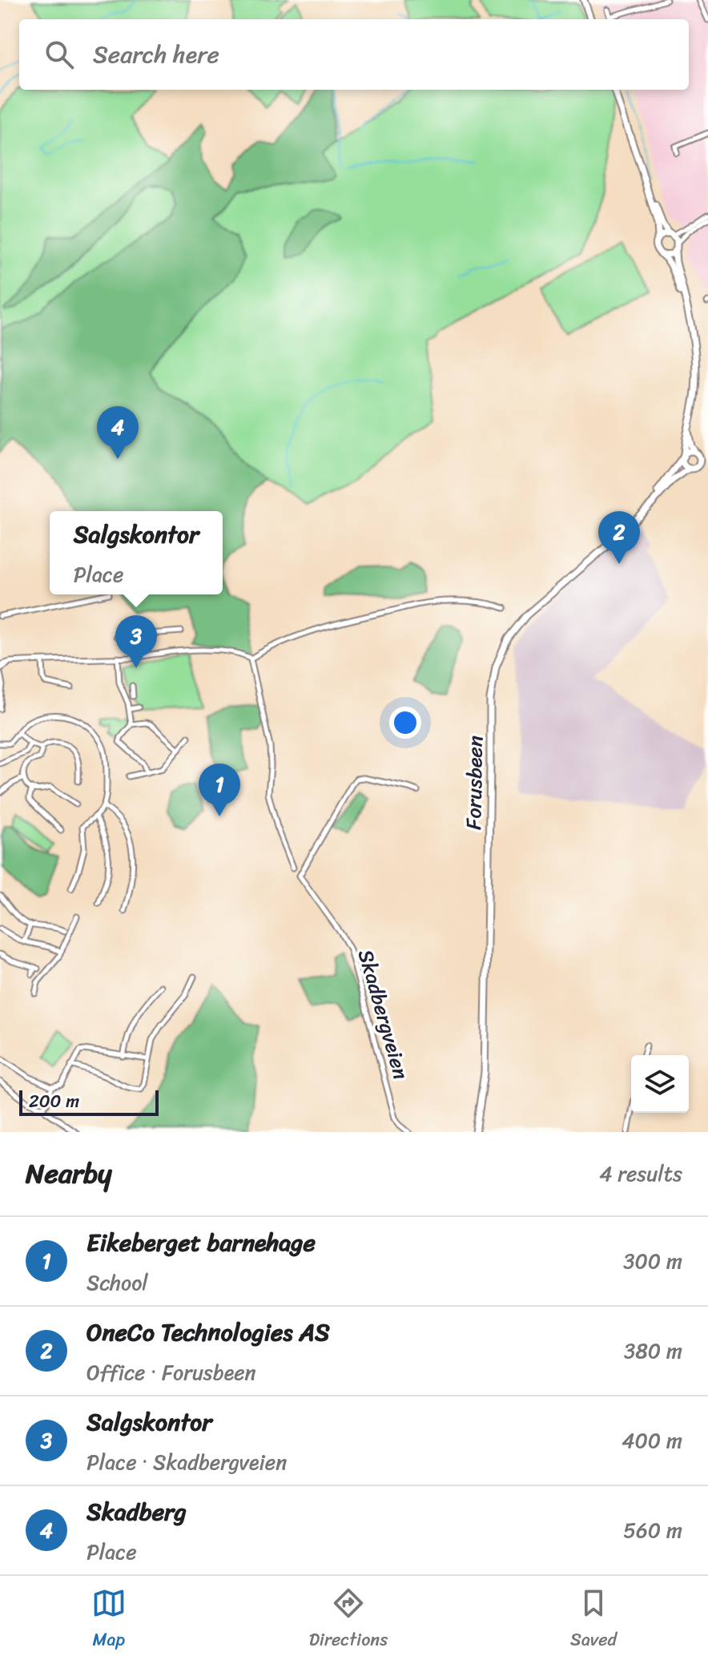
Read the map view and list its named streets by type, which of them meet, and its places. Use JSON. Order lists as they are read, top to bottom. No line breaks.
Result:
{"streets":{"main road":["Forusbeen"],"street":["Skadbergveien"]},"scale_bar":"200 m","page":{"search":"Search here","pins":["4","2","3","1"],"popup":["Salgskontor","Place"],"scale":"200 m","heading":["Nearby","4 results"],"list":[{"mark":"1","name":"Eikeberget barnehage","note":"School","value":"300 m"},{"mark":"2","name":"OneCo Technologies AS","note":"Office · Forusbeen","value":"380 m"},{"mark":"3","name":"Salgskontor","note":"Place · Skadbergveien","value":"400 m"},{"mark":"4","name":"Skadberg","note":"Place","value":"560 m"}],"nav":["Map","Directions","Saved"]}}
